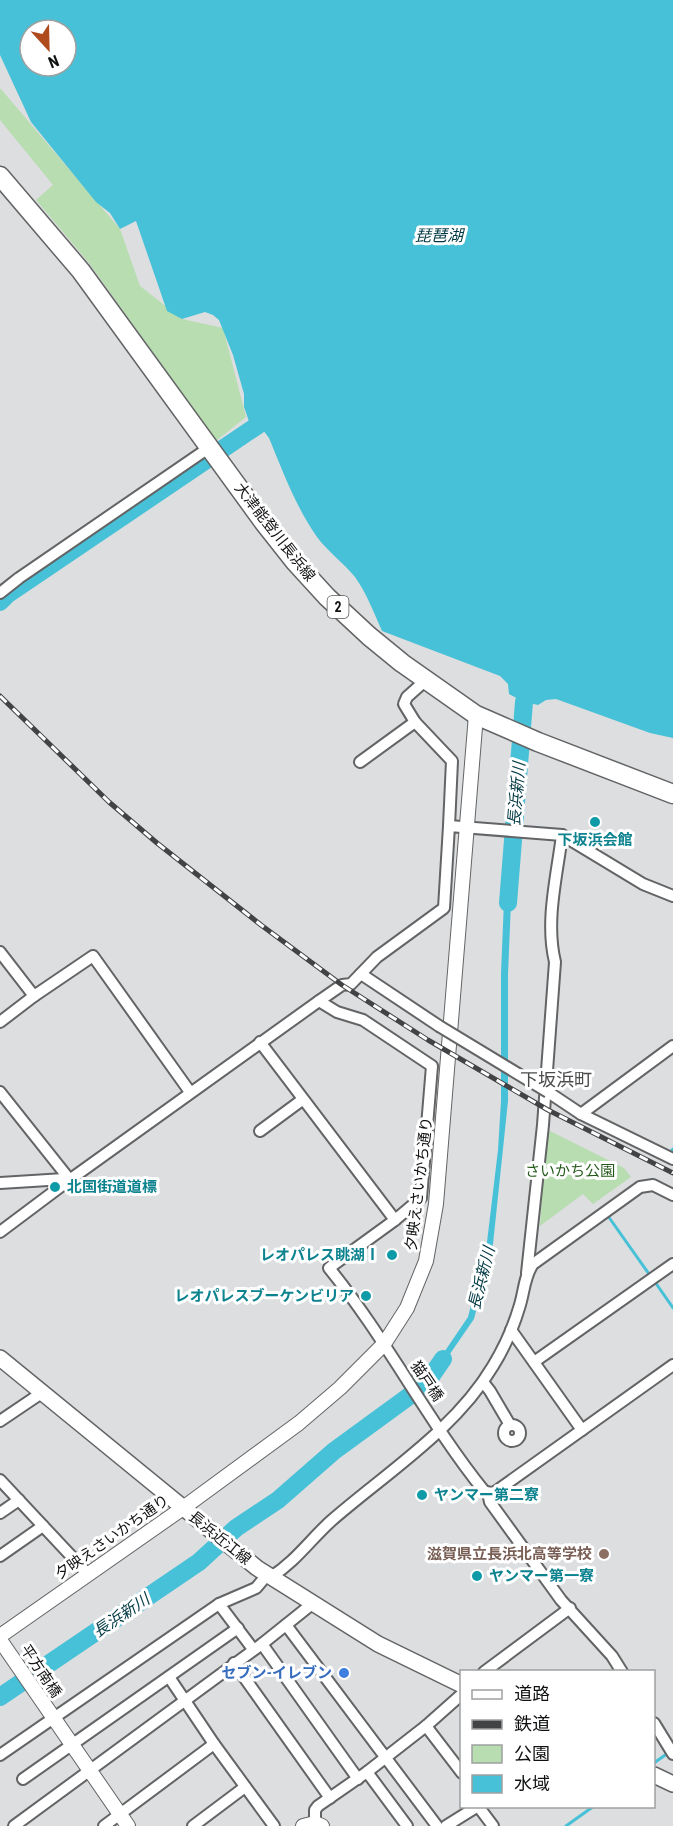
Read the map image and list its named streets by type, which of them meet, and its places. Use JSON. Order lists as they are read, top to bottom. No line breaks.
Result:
{"streets":{"main road":["大津能登川長浜線","2","長浜近江線"],"street":["夕映えさいかち通り","猫戸橋","平方南橋"]},"crossings":[["大津能登川長浜線","夕映えさいかち通り"],["夕映えさいかち通り","猫戸橋"],["夕映えさいかち通り","長浜近江線"],["夕映えさいかち通り","平方南橋"]],"districts":["下坂浜町"],"water":["琵琶湖","長浜新川"],"parks":["さいかち公園"],"places":["下坂浜会館","北国街道道標","レオパレス眺湖Ⅰ","レオパレスブーケンビリア","ヤンマー第二寮","滋賀県立長浜北高等学校","ヤンマー第一寮","セブン-イレブン"],"legend":["道路","鉄道","公園","水域"],"north":"bottom"}
